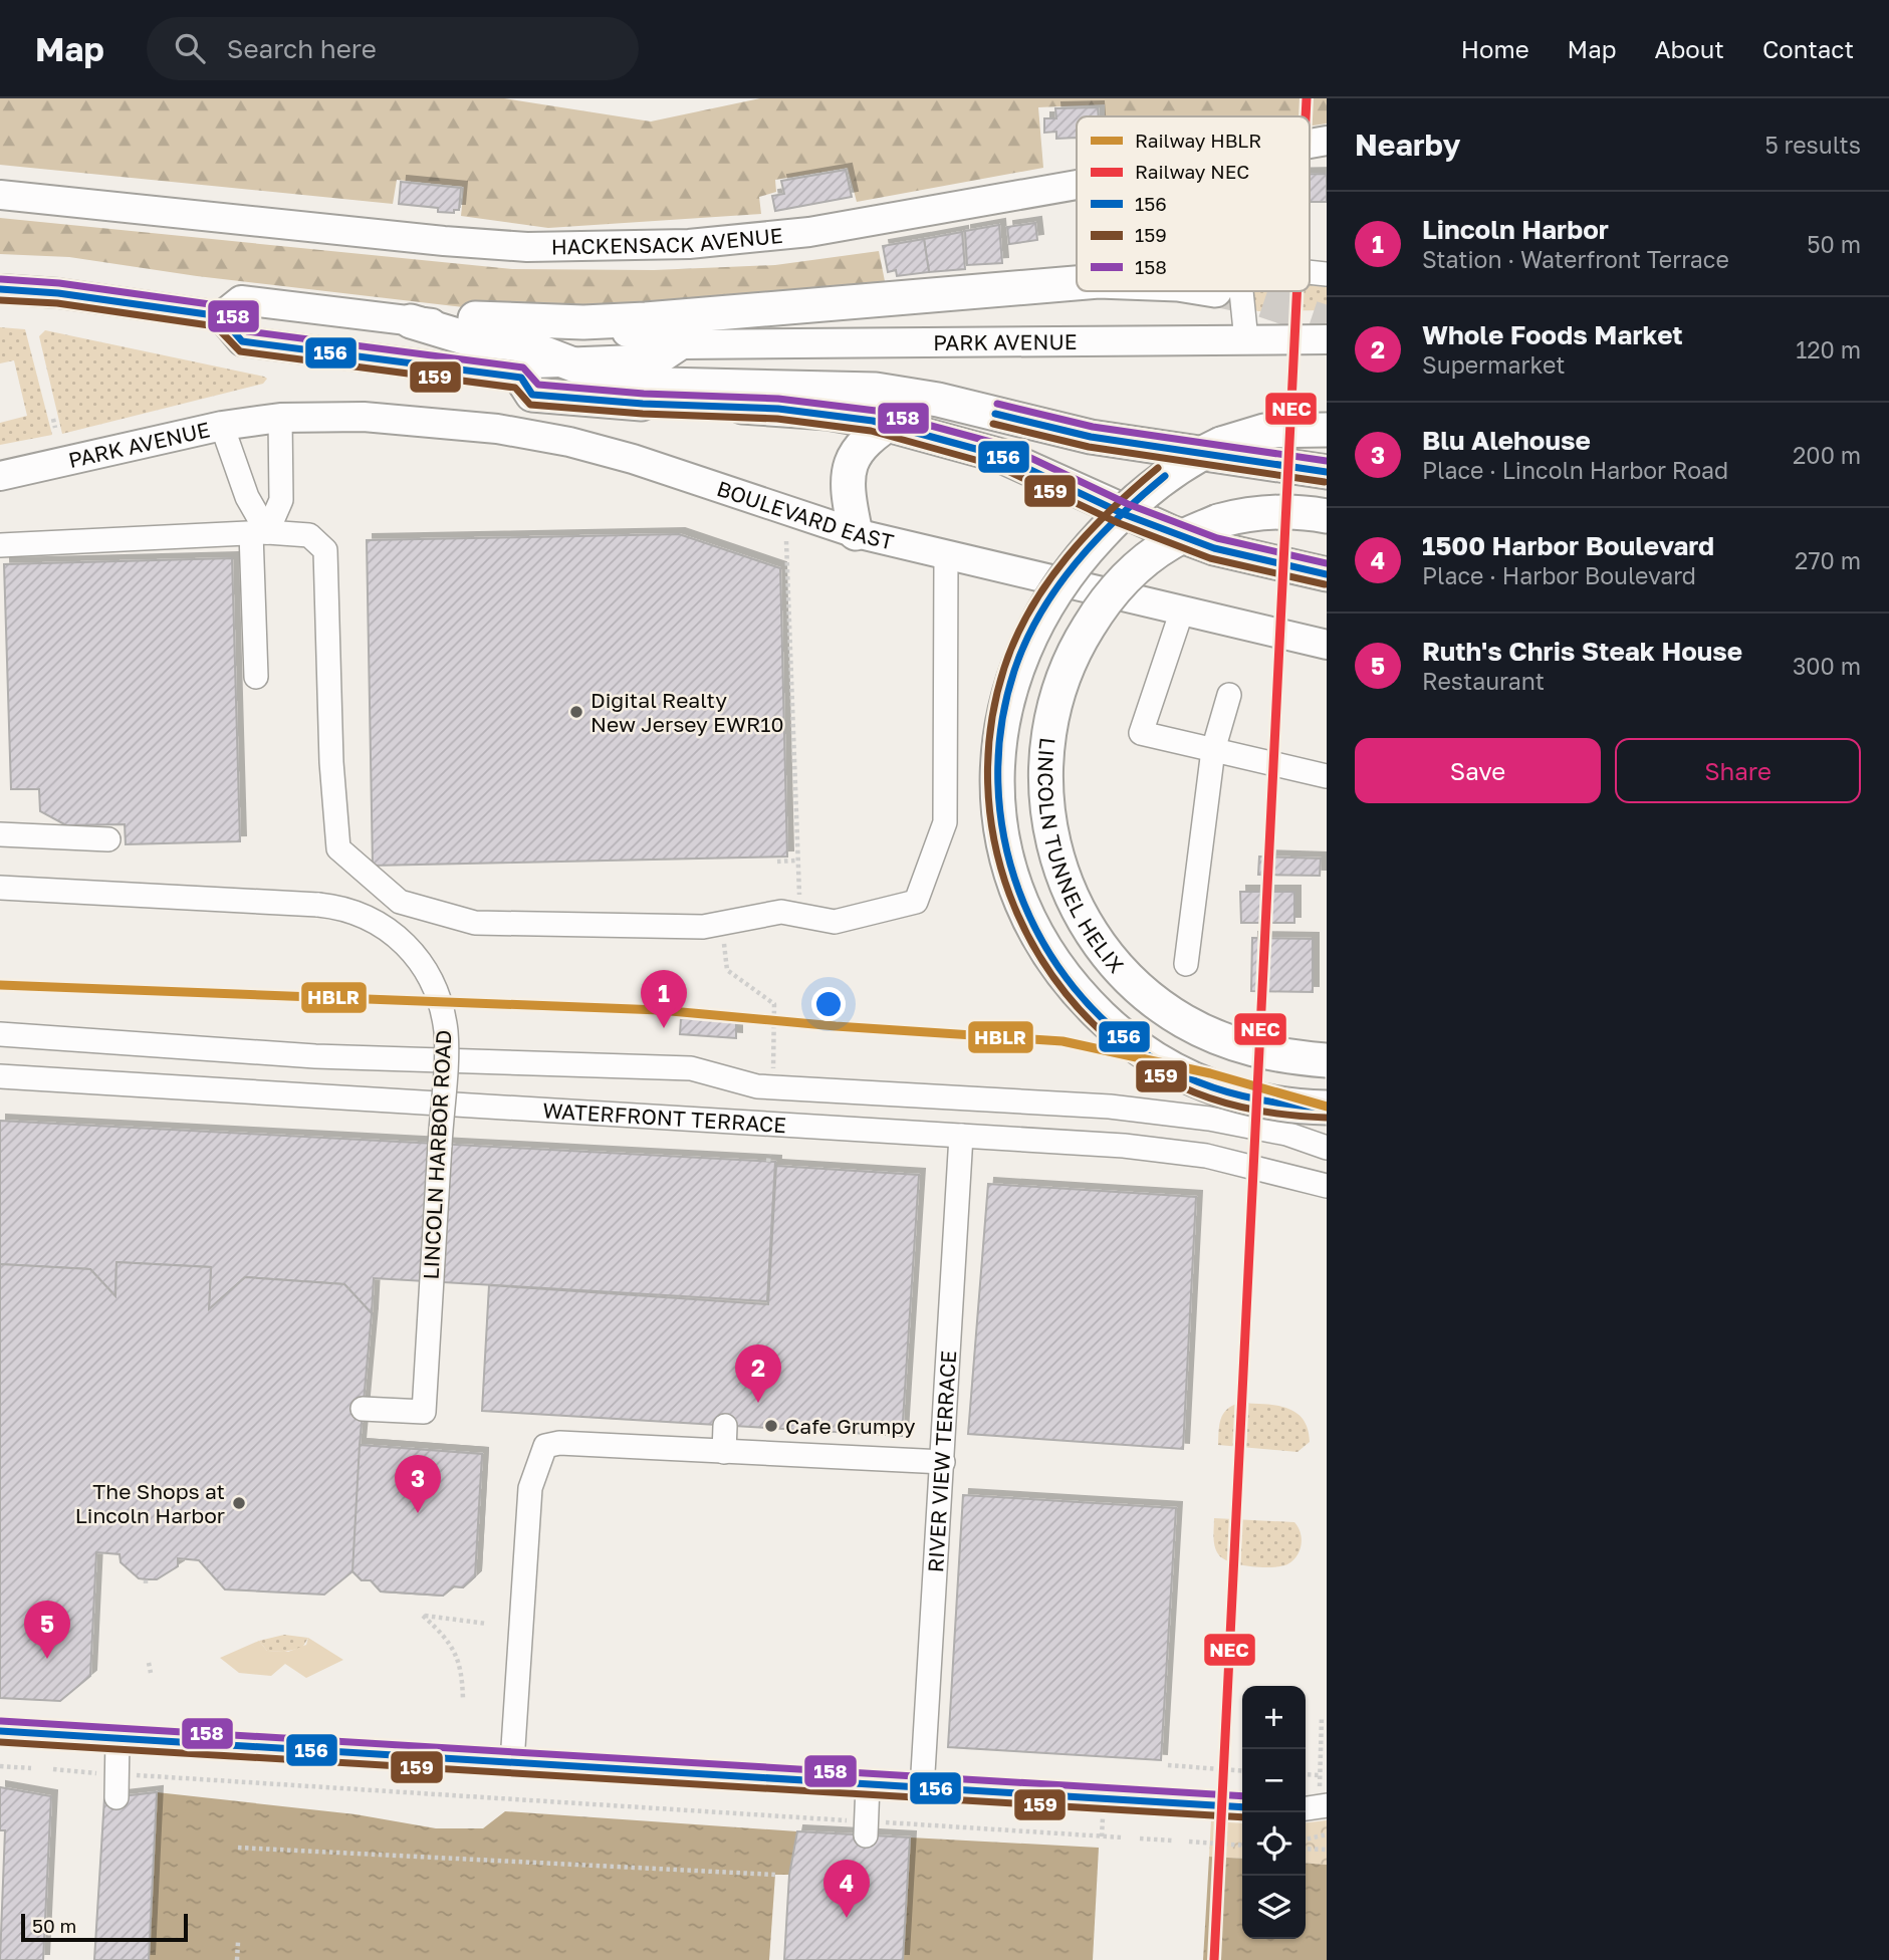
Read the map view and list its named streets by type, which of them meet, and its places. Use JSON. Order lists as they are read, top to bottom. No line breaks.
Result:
{"streets":{"highway":["LINCOLN TUNNEL HELIX"],"main road":["HACKENSACK AVENUE","PARK AVENUE","BOULEVARD EAST"],"street":["WATERFRONT TERRACE","LINCOLN HARBOR ROAD","RIVER VIEW TERRACE"]},"crossings":[["PARK AVENUE","BOULEVARD EAST"],["WATERFRONT TERRACE","RIVER VIEW TERRACE"]],"places":["Digital Realty New Jersey EWR10","Cafe Grumpy","The Shops at Lincoln Harbor"],"lines":["rail line NEC","transit line 158","transit line 156","transit line 159","rail line HBLR"],"legend":["Railway HBLR","Railway NEC","156","159","158"],"scale_bar":"50 m","page":{"header":"Map","search":"Search here","nav":["Home","Map","About","Contact"],"heading":["Nearby","5 results"],"list":[{"mark":"1","name":"Lincoln Harbor","note":"Station · Waterfront Terrace","value":"50 m"},{"mark":"2","name":"Whole Foods Market","note":"Supermarket","value":"120 m"},{"mark":"3","name":"Blu Alehouse","note":"Place · Lincoln Harbor Road","value":"200 m"},{"mark":"4","name":"1500 Harbor Boulevard","note":"Place · Harbor Boulevard","value":"270 m"},{"mark":"5","name":"Ruth's Chris Steak House","note":"Restaurant","value":"300 m"}],"buttons":["Save","Share"],"pins":["1","2","3","5","4"],"map_buttons":["+","−"],"scale":"50 m"}}
